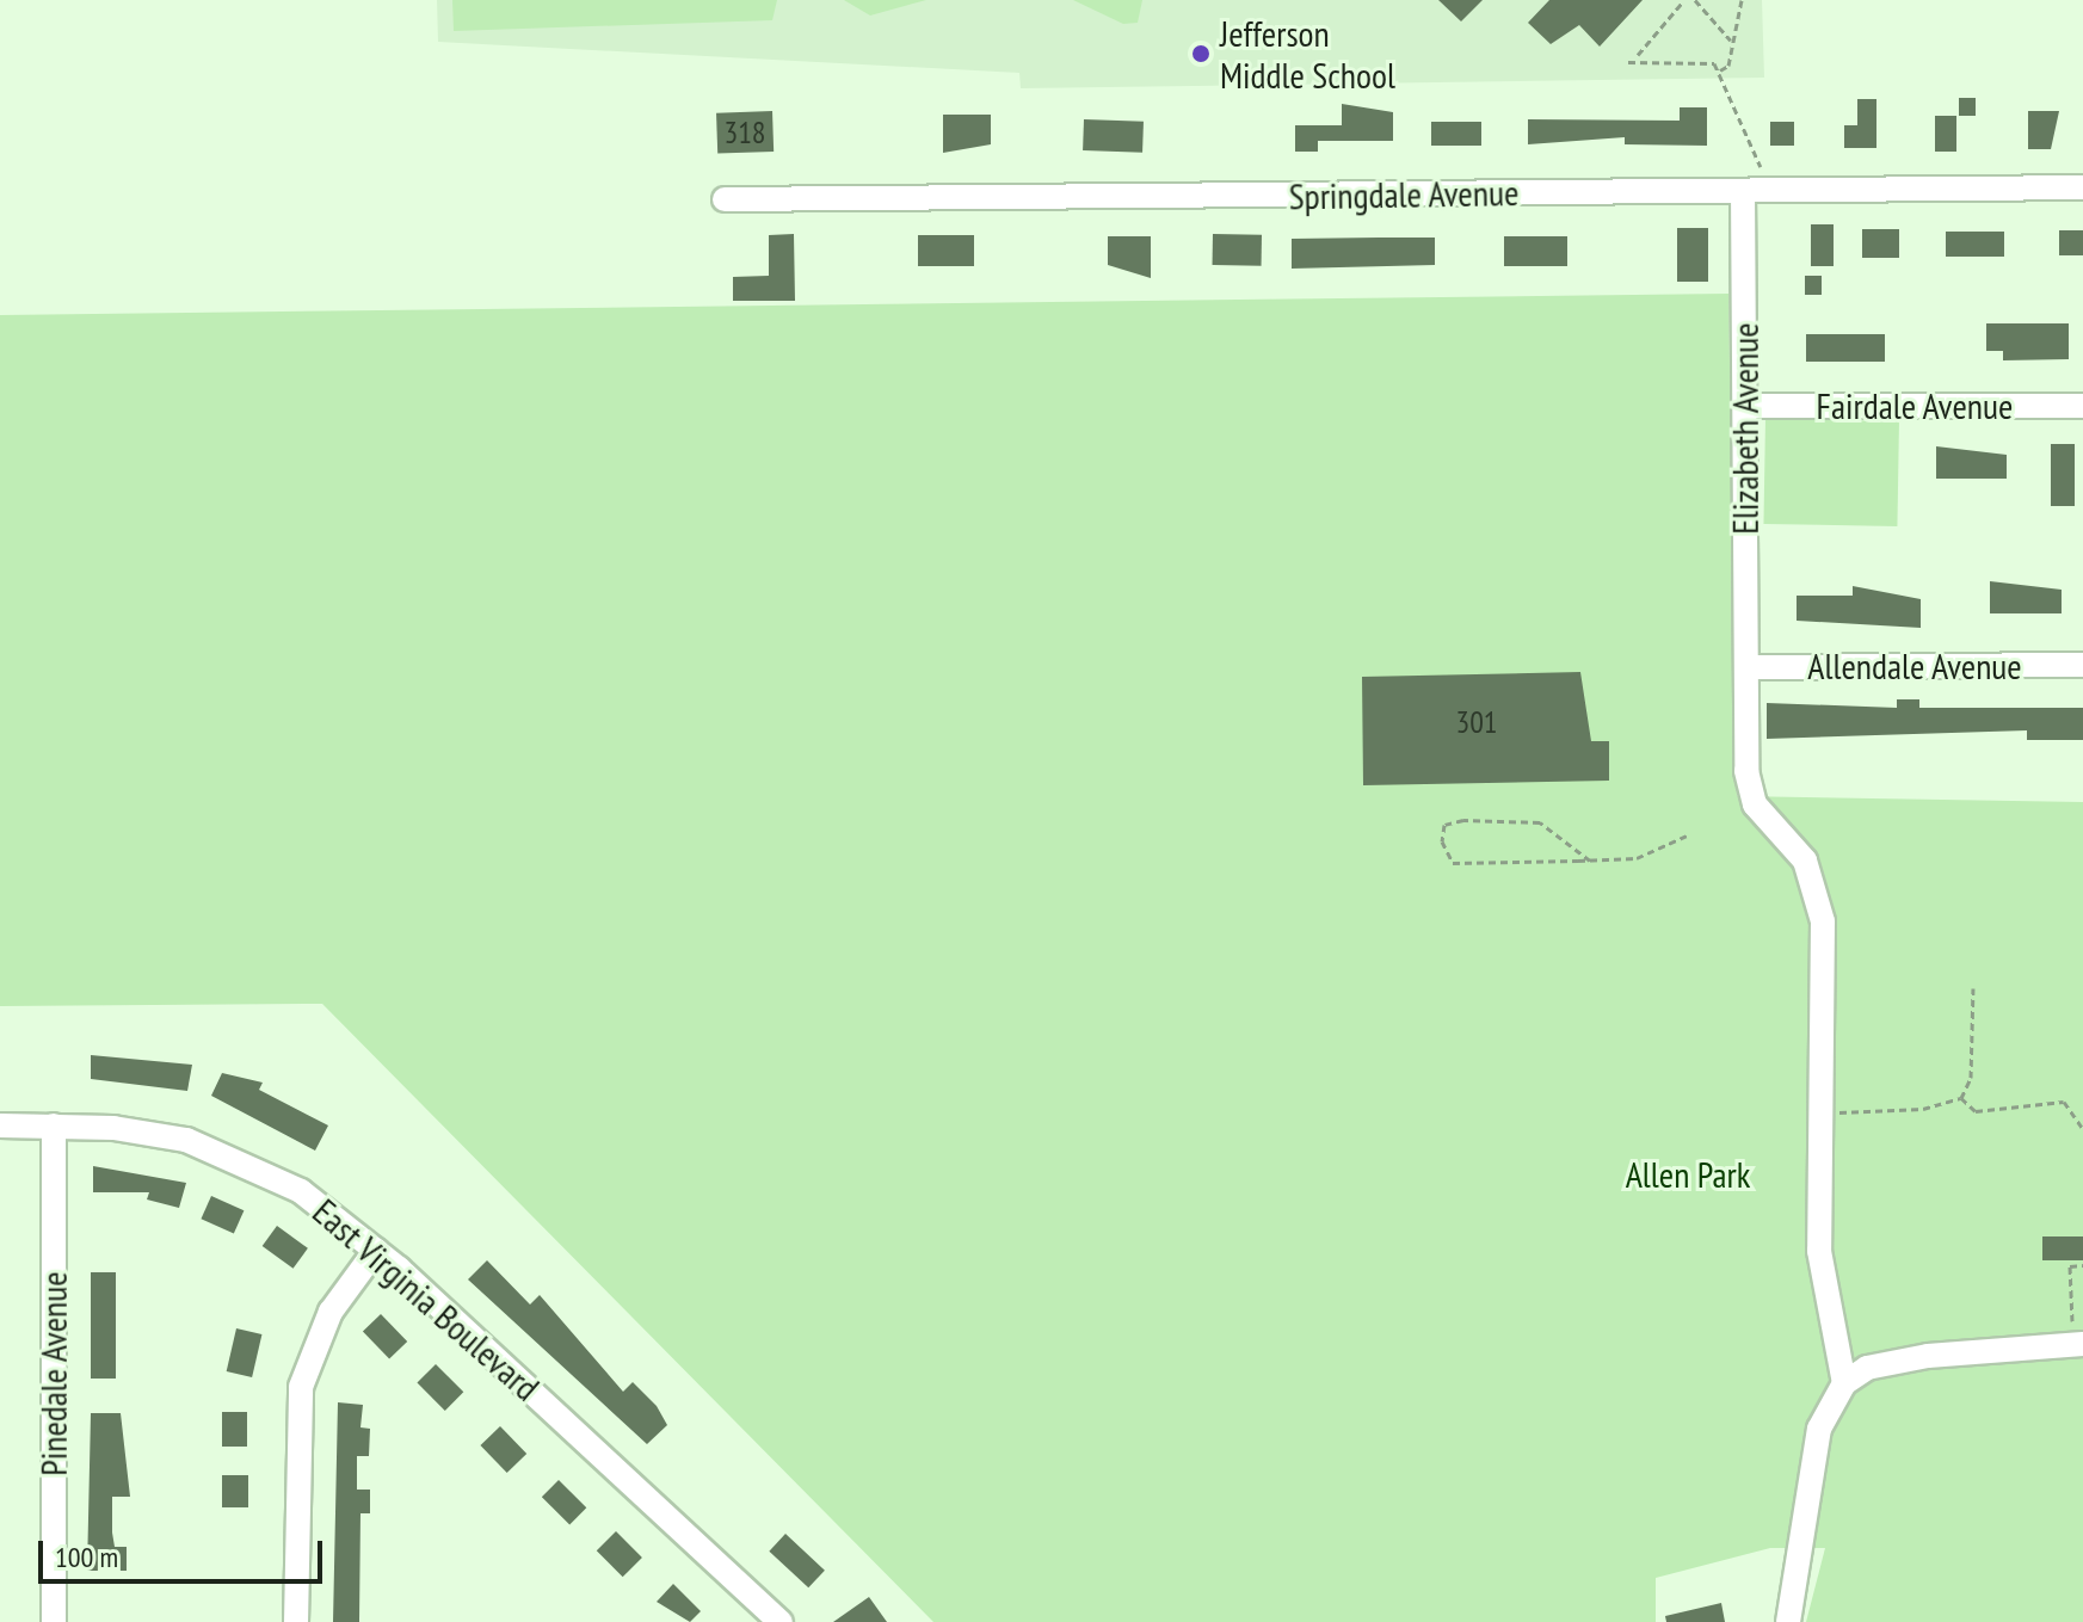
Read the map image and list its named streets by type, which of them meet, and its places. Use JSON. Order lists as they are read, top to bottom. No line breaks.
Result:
{"streets":{"street":["Springdale Avenue","Fairdale Avenue","Elizabeth Avenue","Allendale Avenue","East Virginia Boulevard","Pinedale Avenue"]},"crossings":[["Springdale Avenue","Elizabeth Avenue"],["Fairdale Avenue","Elizabeth Avenue"],["Elizabeth Avenue","Allendale Avenue"],["East Virginia Boulevard","Pinedale Avenue"]],"parks":["Allen Park"],"places":["Jefferson Middle School"],"house_numbers":["318","301"],"scale_bar":"100 m"}
